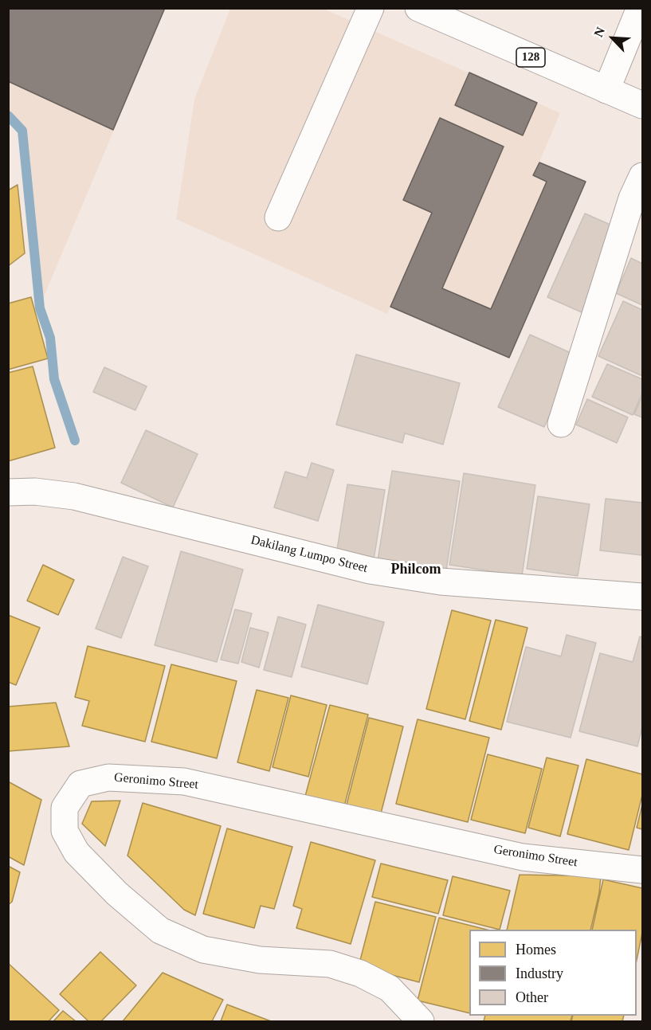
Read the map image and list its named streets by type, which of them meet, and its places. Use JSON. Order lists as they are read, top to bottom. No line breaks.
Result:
{"streets":{"street":["128","Dakilang Lumpo Street","Geronimo Street"]},"districts":["Philcom"],"legend":["Homes","Industry","Other"],"north":"top left"}
